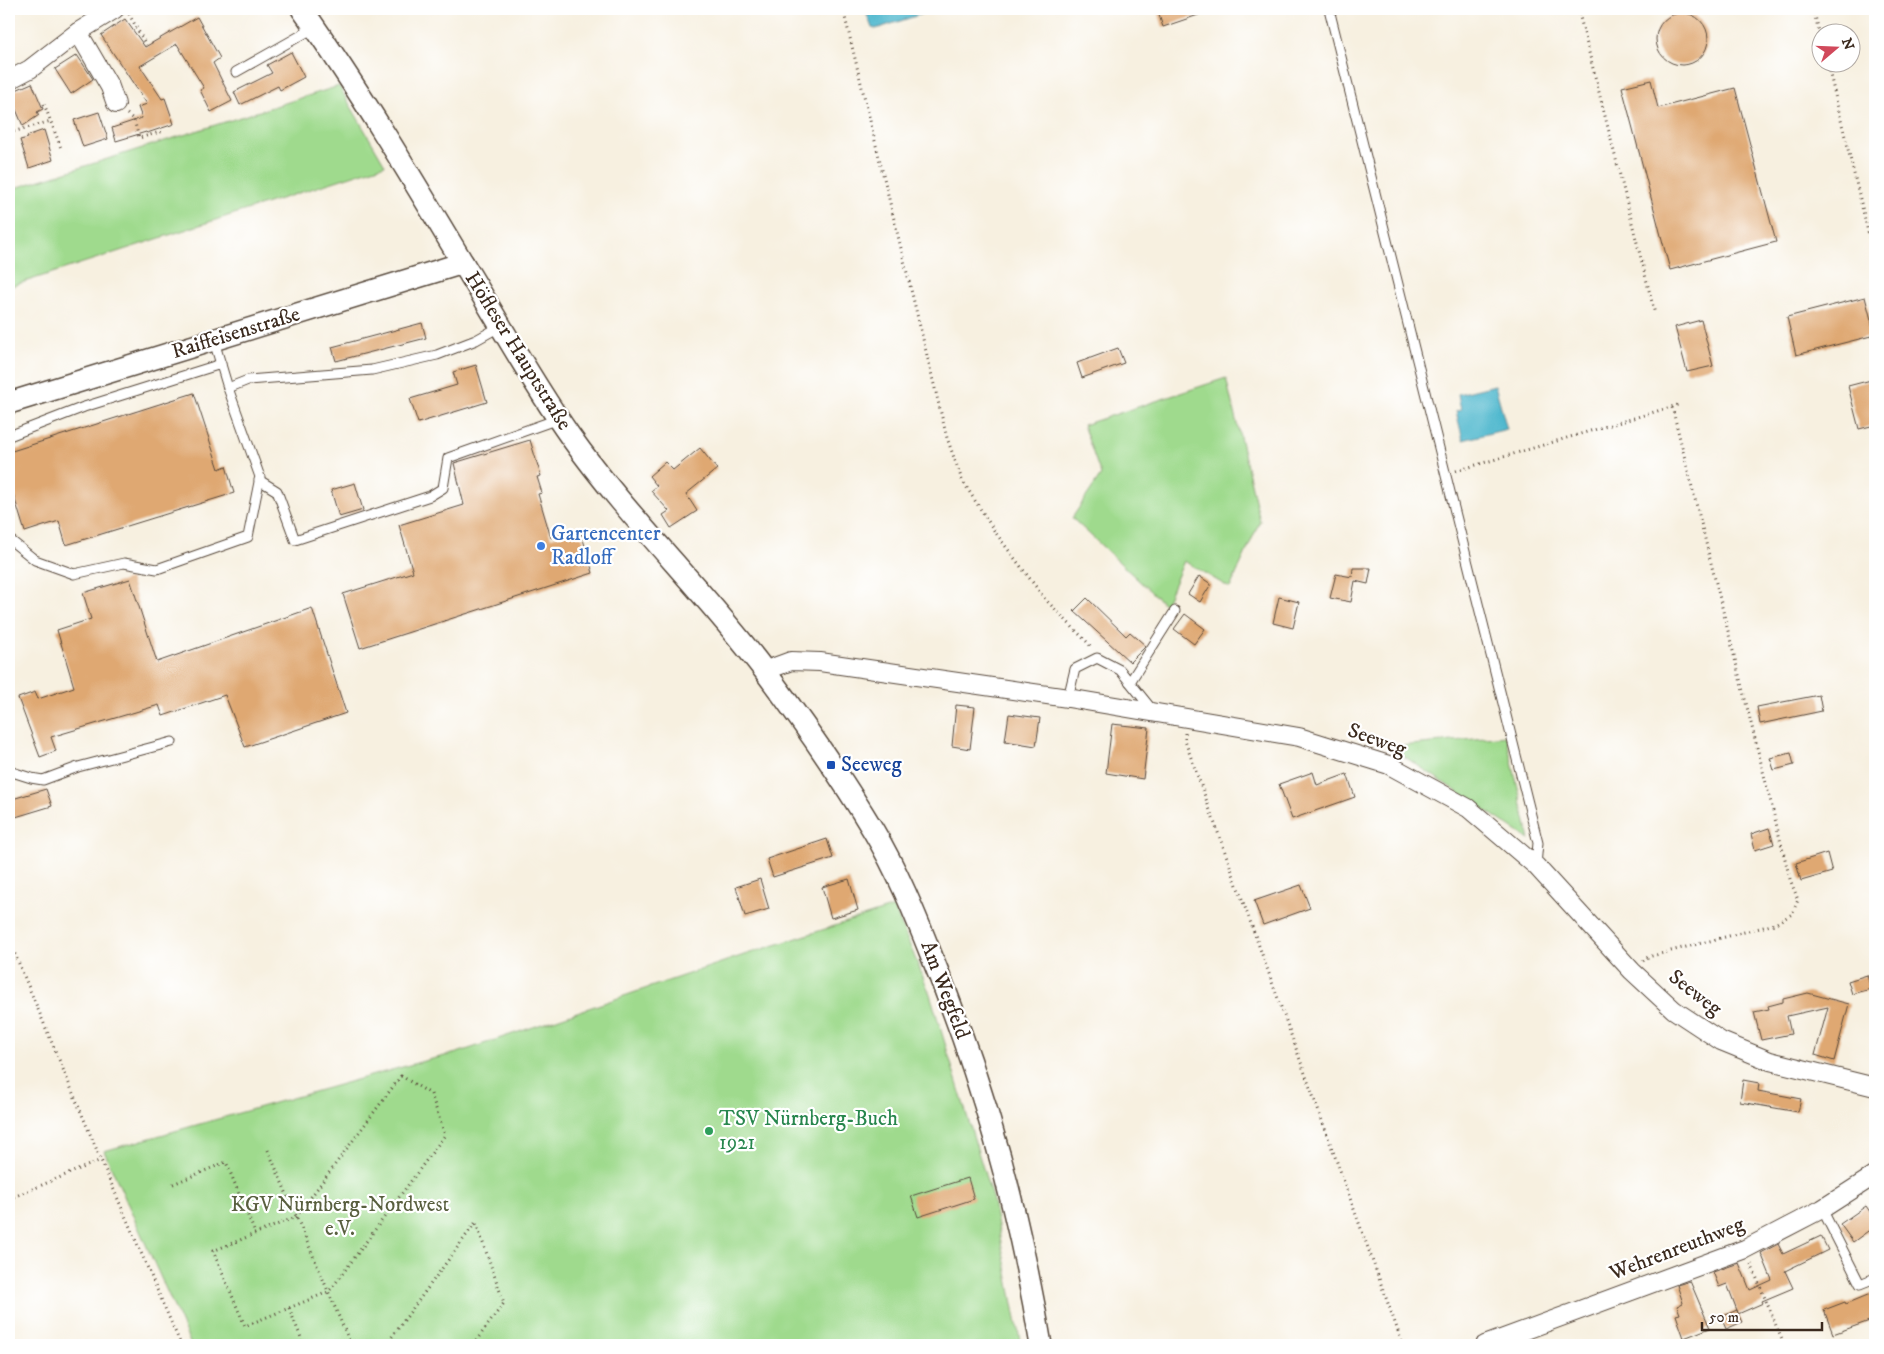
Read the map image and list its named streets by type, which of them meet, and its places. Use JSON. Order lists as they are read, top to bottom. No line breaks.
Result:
{"streets":{"street":["Raiffeisenstraße","Höfleser Hauptstraße","Seeweg","Am Wegfeld","Wehrenreuthweg"]},"crossings":[["Raiffeisenstraße","Höfleser Hauptstraße"],["Höfleser Hauptstraße","Seeweg"],["Höfleser Hauptstraße","Am Wegfeld"],["Seeweg","Am Wegfeld"]],"parks":["KGV Nürnberg-Nordwest e.V."],"places":{"other":["Gartencenter Radloff","TSV Nürnberg-Buch 1921"],"transit":["Seeweg"]},"scale_bar":"50 m","north":"right"}
